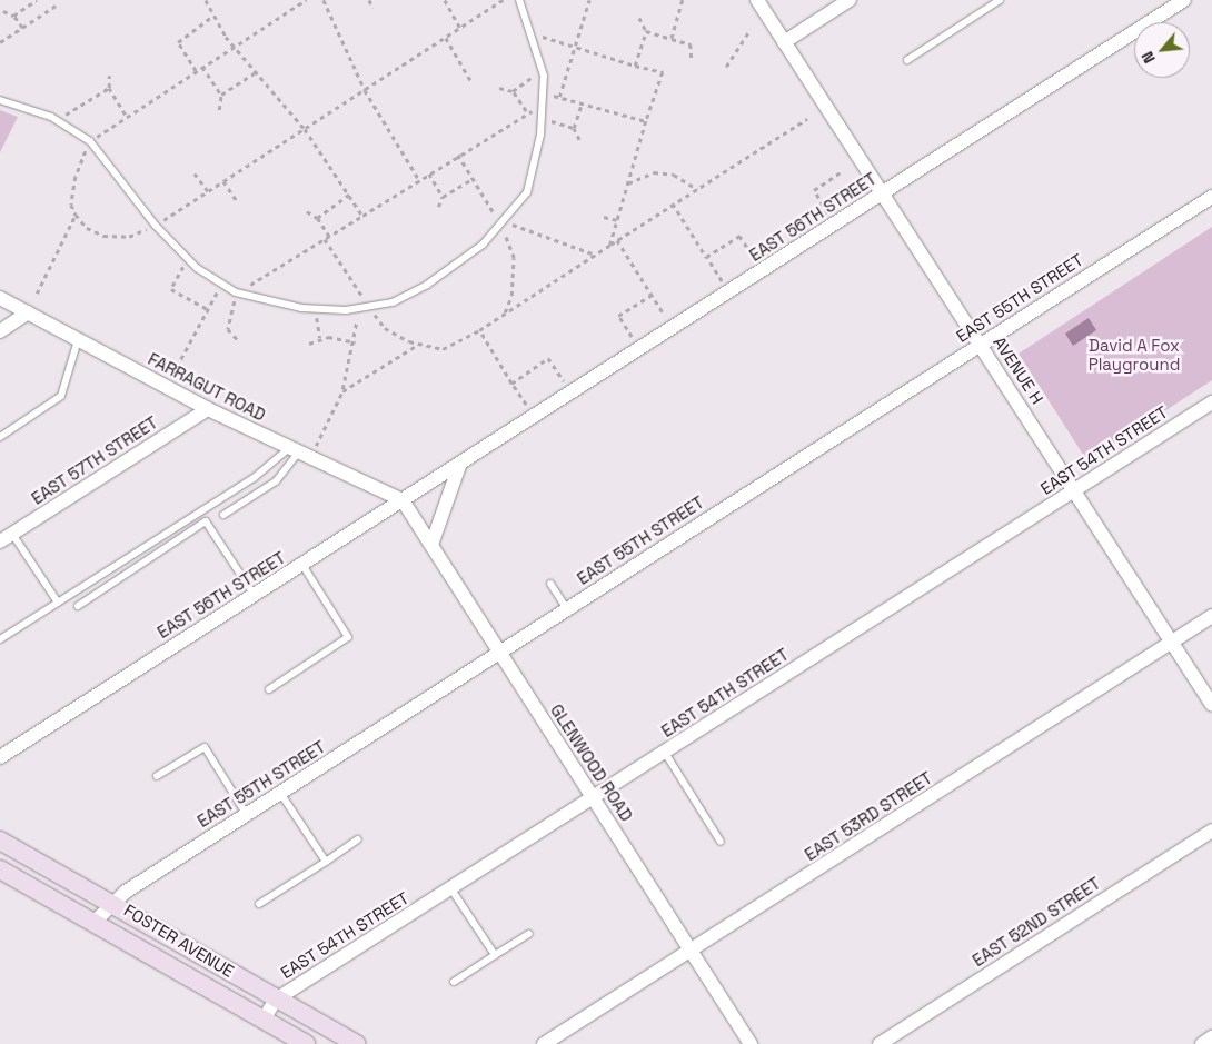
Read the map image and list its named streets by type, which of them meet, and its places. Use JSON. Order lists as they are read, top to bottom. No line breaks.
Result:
{"streets":{"main road":["FOSTER AVENUE"],"street":["EAST 56TH STREET","EAST 55TH STREET","AVENUE H","FARRAGUT ROAD","EAST 54TH STREET","EAST 57TH STREET","GLENWOOD ROAD","EAST 53RD STREET","EAST 52ND STREET"]},"crossings":[["EAST 56TH STREET","AVENUE H"],["EAST 56TH STREET","FARRAGUT ROAD"],["EAST 56TH STREET","GLENWOOD ROAD"],["EAST 55TH STREET","AVENUE H"],["EAST 55TH STREET","GLENWOOD ROAD"],["EAST 55TH STREET","FOSTER AVENUE"],["AVENUE H","EAST 54TH STREET"],["AVENUE H","EAST 53RD STREET"],["FARRAGUT ROAD","EAST 57TH STREET"],["FARRAGUT ROAD","GLENWOOD ROAD"],["EAST 54TH STREET","GLENWOOD ROAD"],["EAST 54TH STREET","FOSTER AVENUE"],["GLENWOOD ROAD","EAST 53RD STREET"]],"parks":["David A Fox Playground"],"north":"bottom left"}
